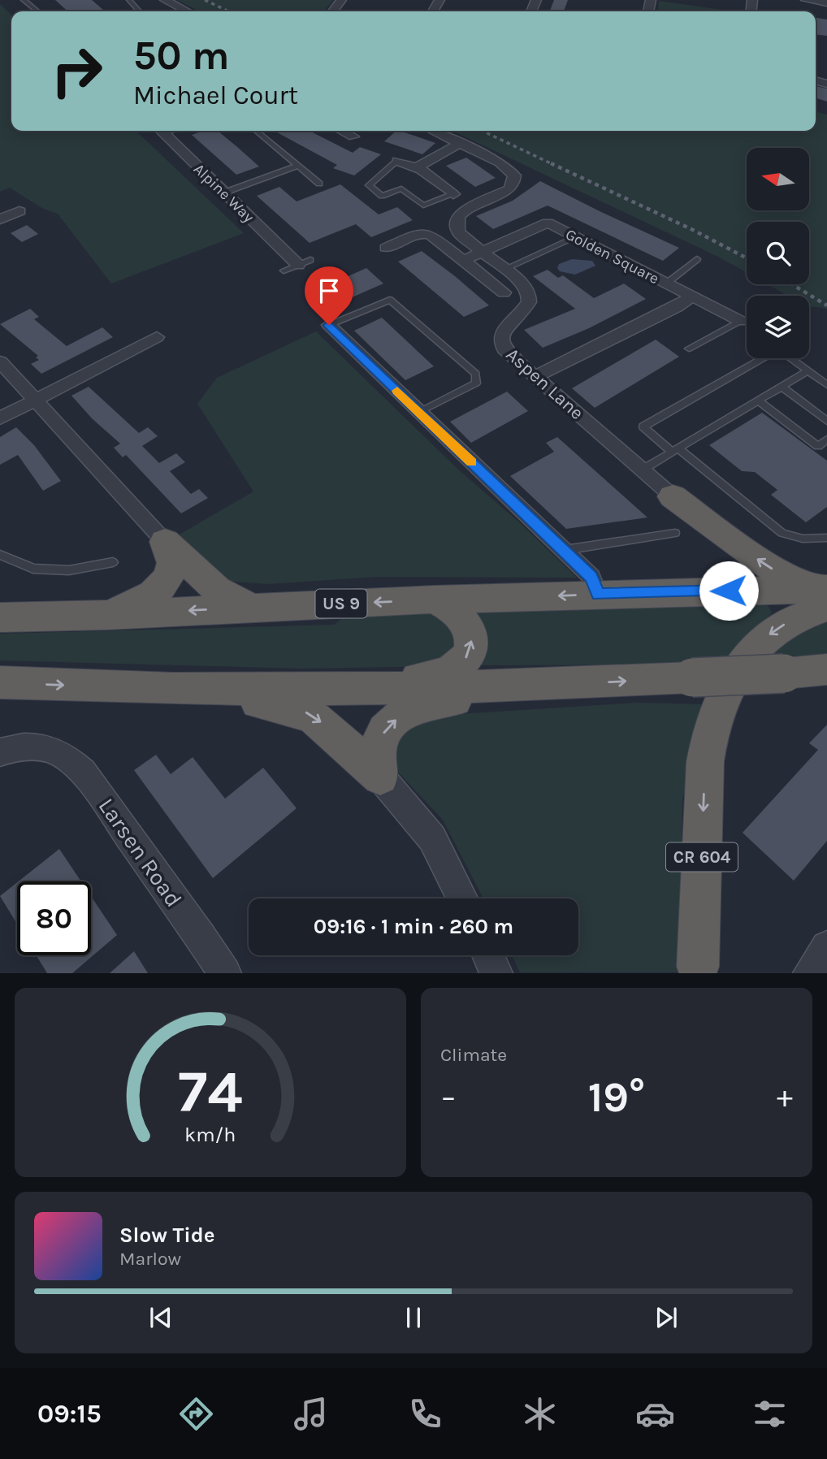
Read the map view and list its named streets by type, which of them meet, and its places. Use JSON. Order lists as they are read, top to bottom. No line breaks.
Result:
{"streets":{"highway":["US 9","CR 604"],"street":["Alpine Way","Golden Square","Aspen Lane","Larsen Road"]},"crossings":[["Golden Square","Aspen Lane"],["US 9","CR 604"]],"north":"left","page":{"turn":["50 m","Michael Court"],"limit":"80","trip":"09:16 · 1 min · 260 m","tile":"Climate","heat":["−","19°","+"],"song":["Slow Tide","Marlow"],"tabs":"09:15","gauge":["74","km/h"]}}
